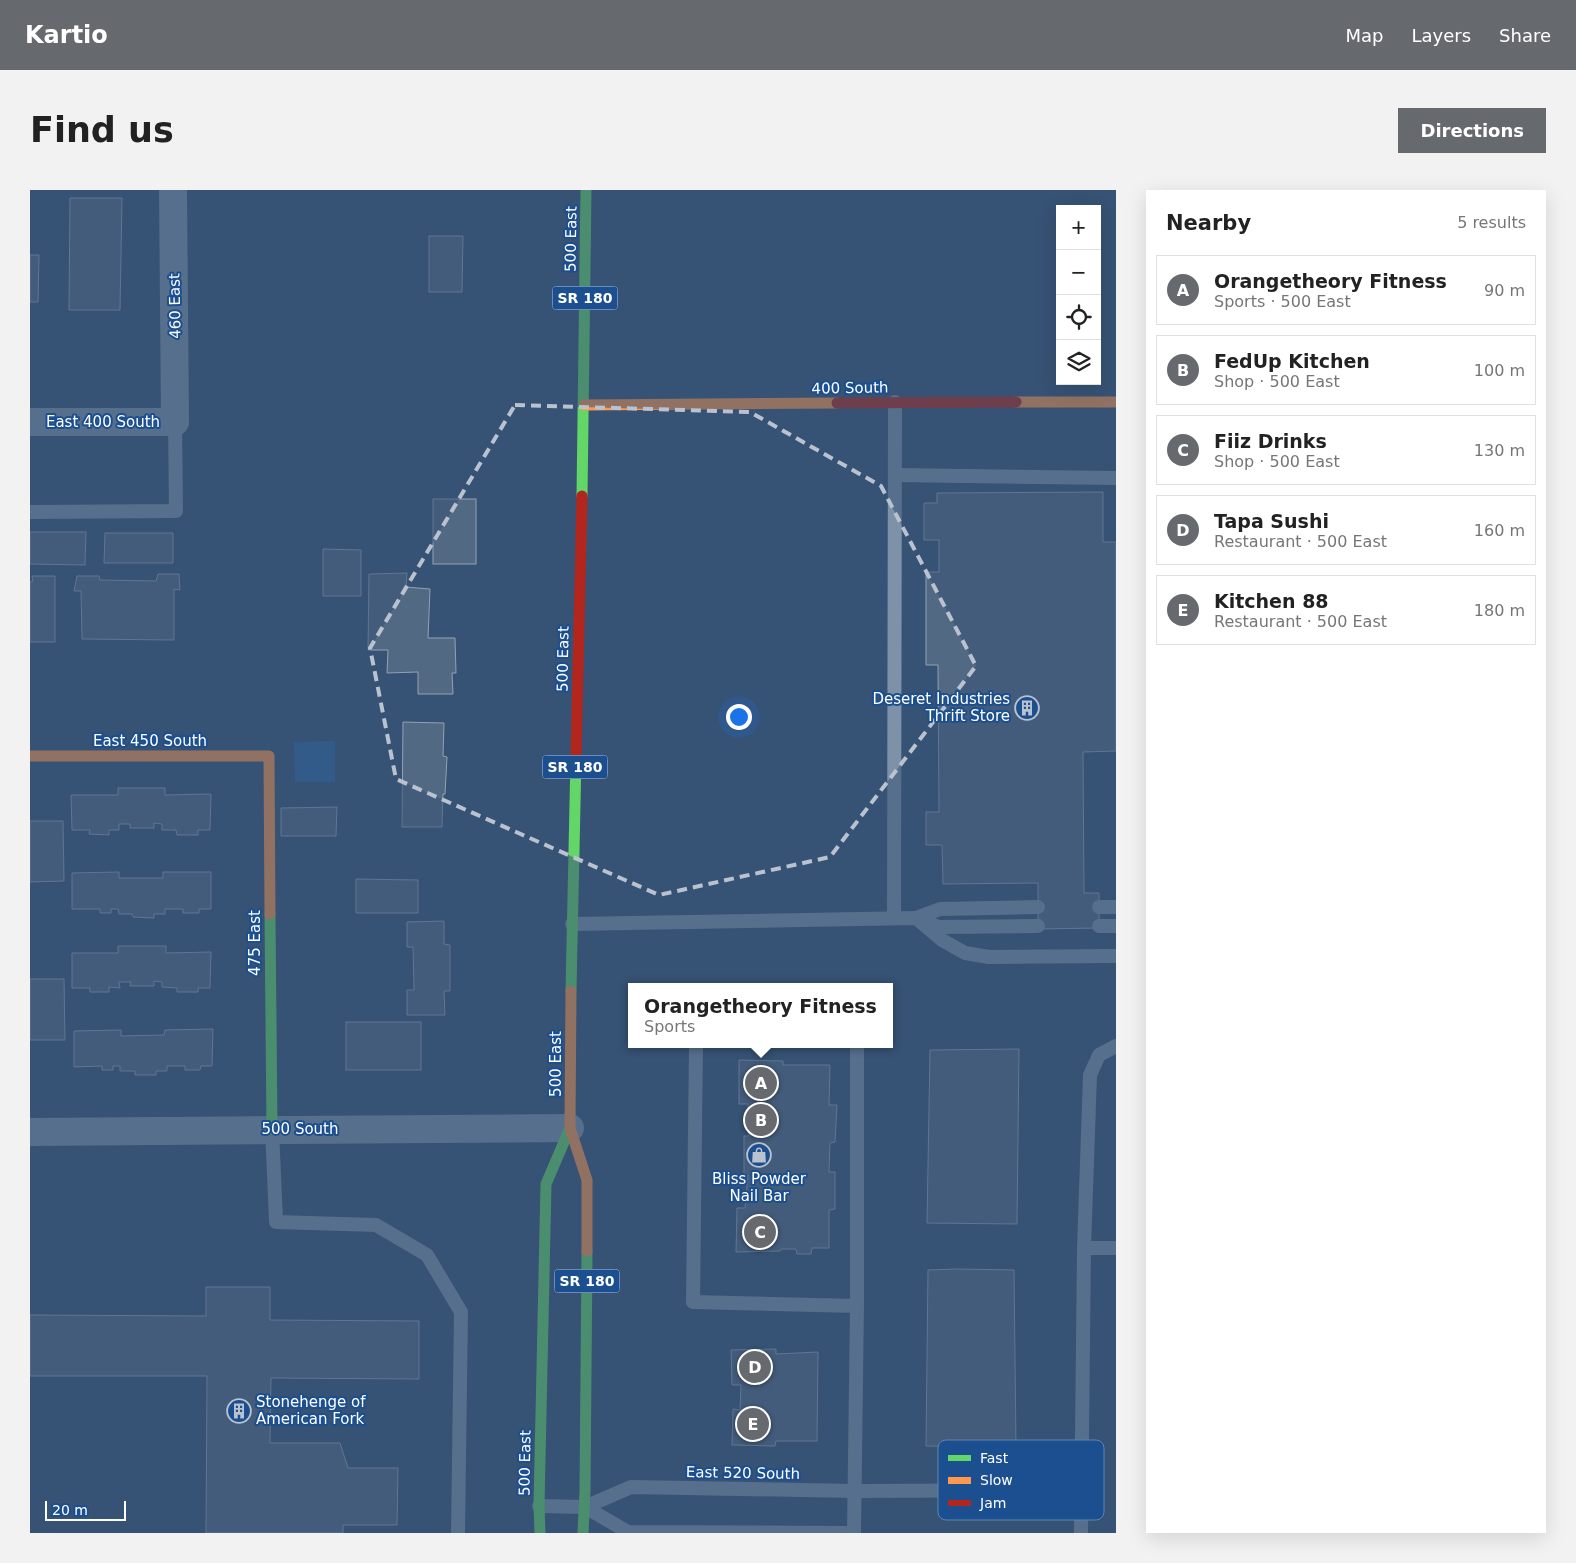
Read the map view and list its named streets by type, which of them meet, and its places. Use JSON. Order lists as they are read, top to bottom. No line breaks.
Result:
{"streets":{"main road":["500 East","SR 180","400 South","East 450 South","475 East"],"street":["460 East","East 400 South","500 South"],"lane":["East 520 South"]},"crossings":[["500 East","400 South"],["500 East","500 South"],["500 East","East 520 South"],["460 East","East 400 South"],["East 450 South","475 East"],["475 East","500 South"]],"places":{"building":["Deseret Industries Thrift Store","Stonehenge of American Fork"],"shop":["Bliss Powder Nail Bar"]},"legend":["Fast","Slow","Jam"],"scale_bar":"20 m","page":{"header":"Kartio","nav":["Map","Layers","Share"],"buttons":"Directions","title":"Find us","heading":["Nearby","5 results"],"map_buttons":["+","−"],"list":[{"mark":"A","name":"Orangetheory Fitness","note":"Sports · 500 East","value":"90 m"},{"mark":"B","name":"FedUp Kitchen","note":"Shop · 500 East","value":"100 m"},{"mark":"C","name":"Fiiz Drinks","note":"Shop · 500 East","value":"130 m"},{"mark":"D","name":"Tapa Sushi","note":"Restaurant · 500 East","value":"160 m"},{"mark":"E","name":"Kitchen 88","note":"Restaurant · 500 East","value":"180 m"}],"popup":["Orangetheory Fitness","Sports"],"pins":["A","B","C","D","E"],"scale":"20 m"}}
